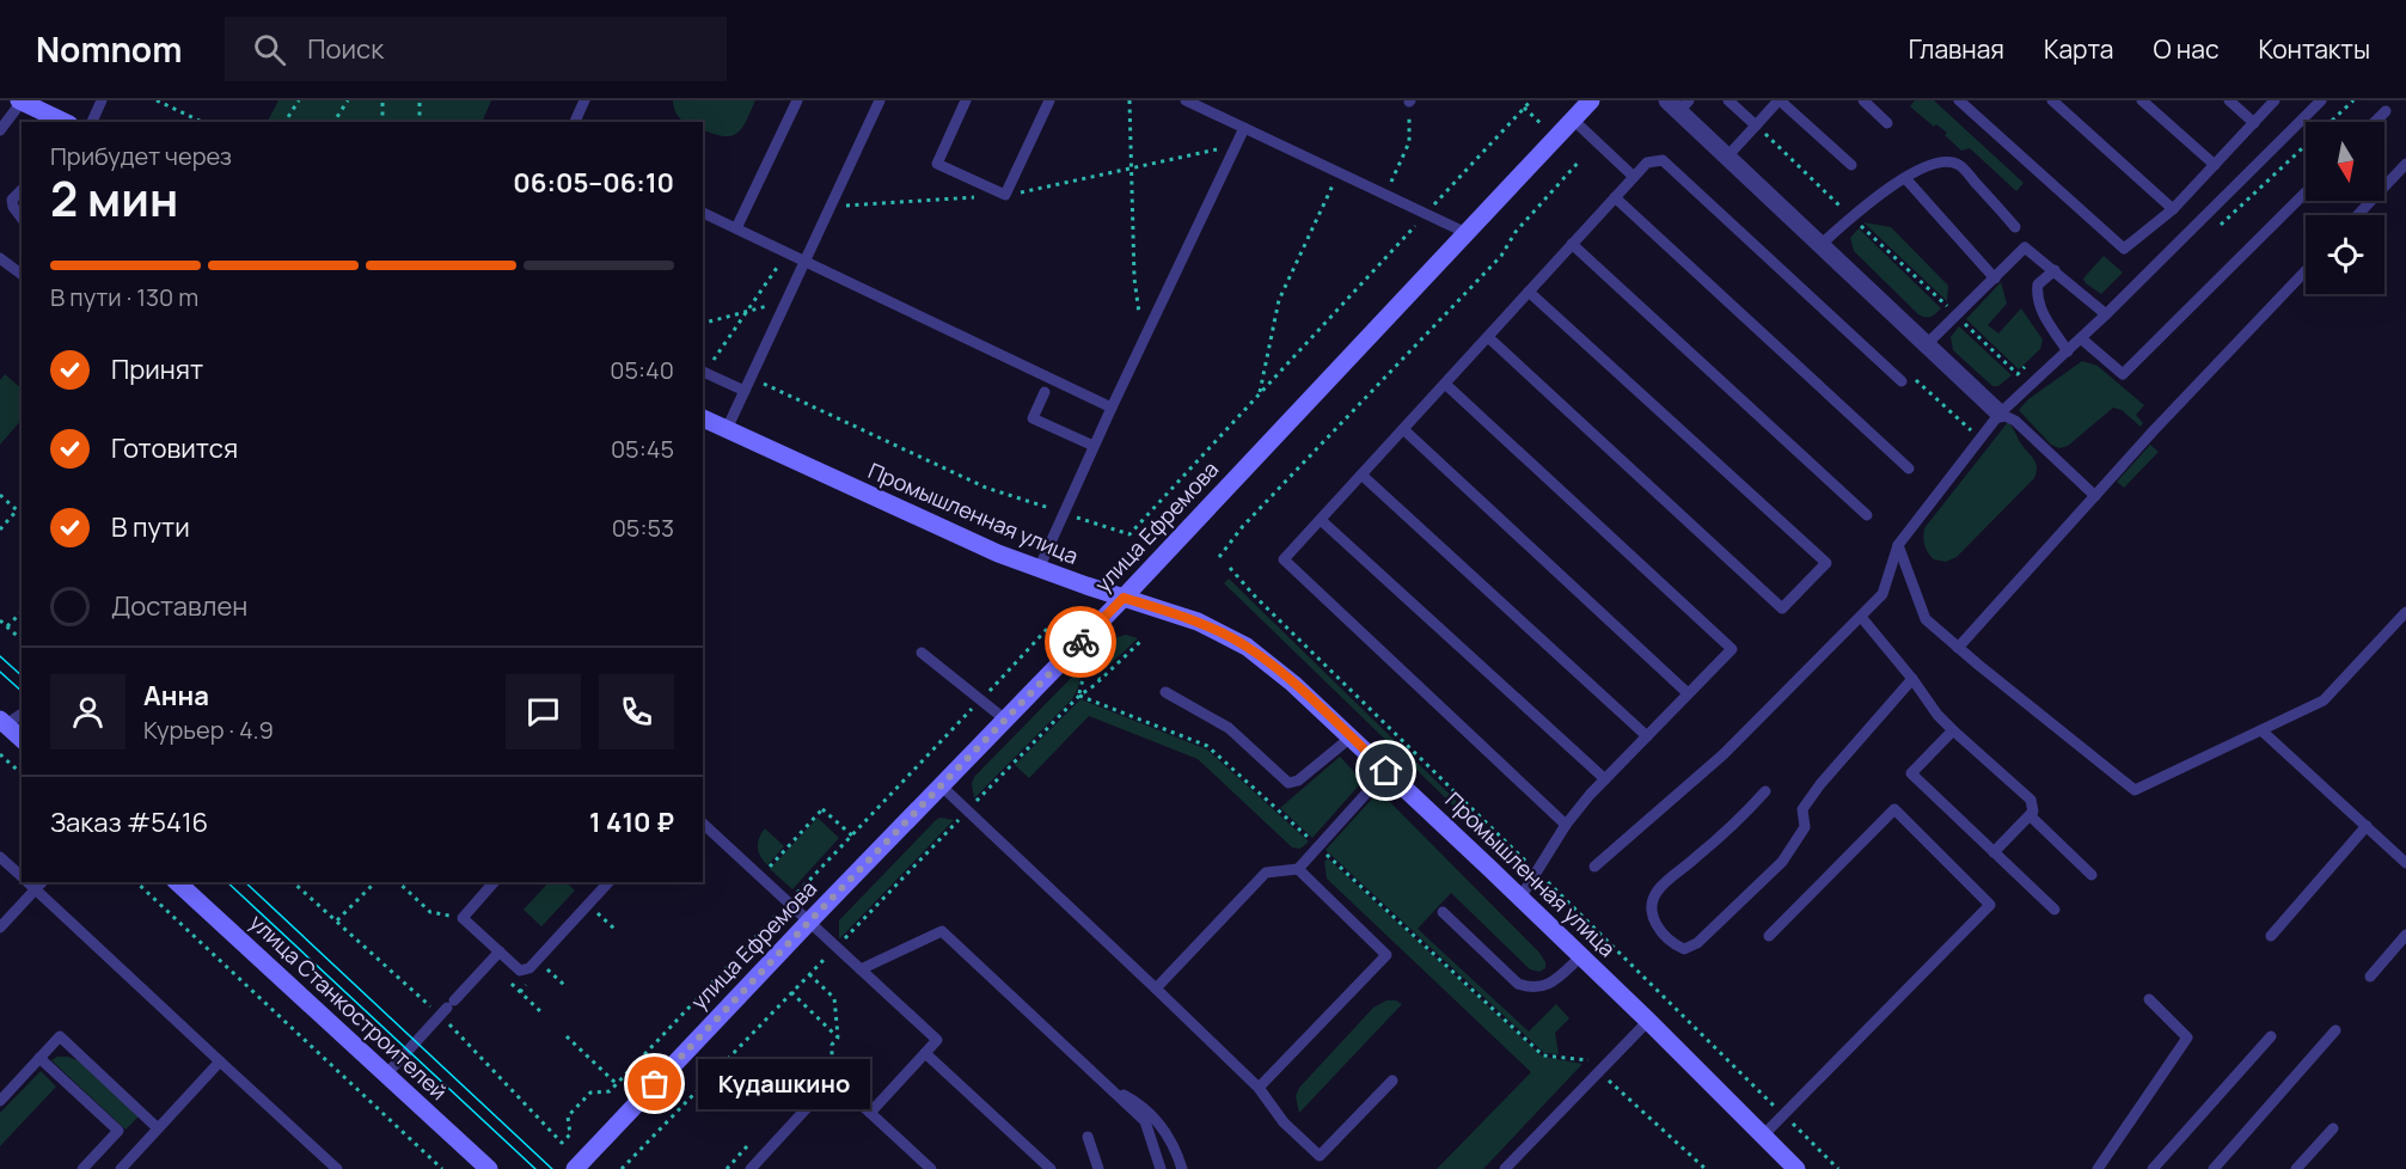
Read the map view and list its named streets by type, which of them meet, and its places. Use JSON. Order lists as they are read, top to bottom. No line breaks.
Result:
{"streets":{"street":["Промышленная улица","улица Ефремова","улица Станкостроителей"]},"crossings":[["Промышленная улица","улица Ефремова"]],"places":["Кудашкино"],"north":"bottom","page":{"header":"Nomnom","search":"Поиск","nav":["Главная","Карта","О нас","Контакты"],"heading":["2 мин","Прибудет через","06:05–06:10"],"panel":["Анна","Курьер · 4.9","Заказ #5416","1 410 ₽"],"bar":"В пути · 130 m","list":[["Принят","05:40"],["Готовится","05:45"],["В пути","05:53"],"Доставлен"],"bubble":"Кудашкино"}}
